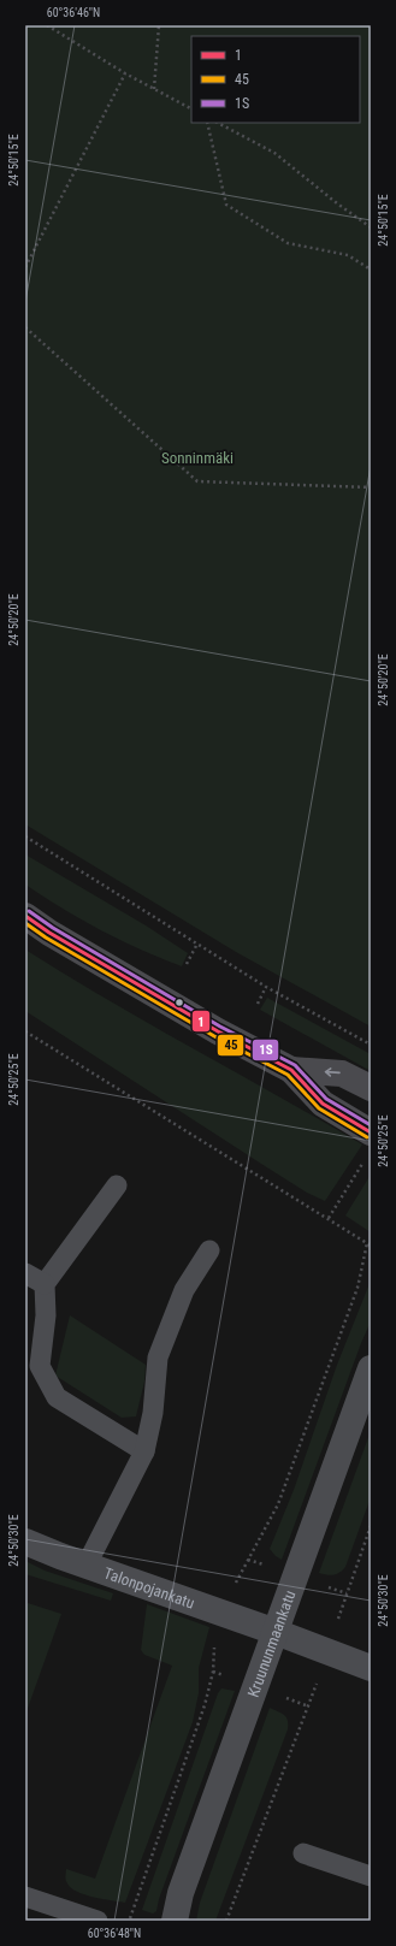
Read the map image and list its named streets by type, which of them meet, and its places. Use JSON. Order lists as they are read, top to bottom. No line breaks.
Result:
{"streets":{"street":["Talonpojankatu","Kruununmaankatu"]},"crossings":[["Talonpojankatu","Kruununmaankatu"]],"parks":["Sonninmäki"],"lines":["transit line 1S","transit line 1","transit line 45"],"legend":["1","45","1S"],"coordinates":["60°36'46\"N","24°50'15\"E","24°50'20\"E","24°50'25\"E","24°50'30\"E","60°36'48\"N"]}
